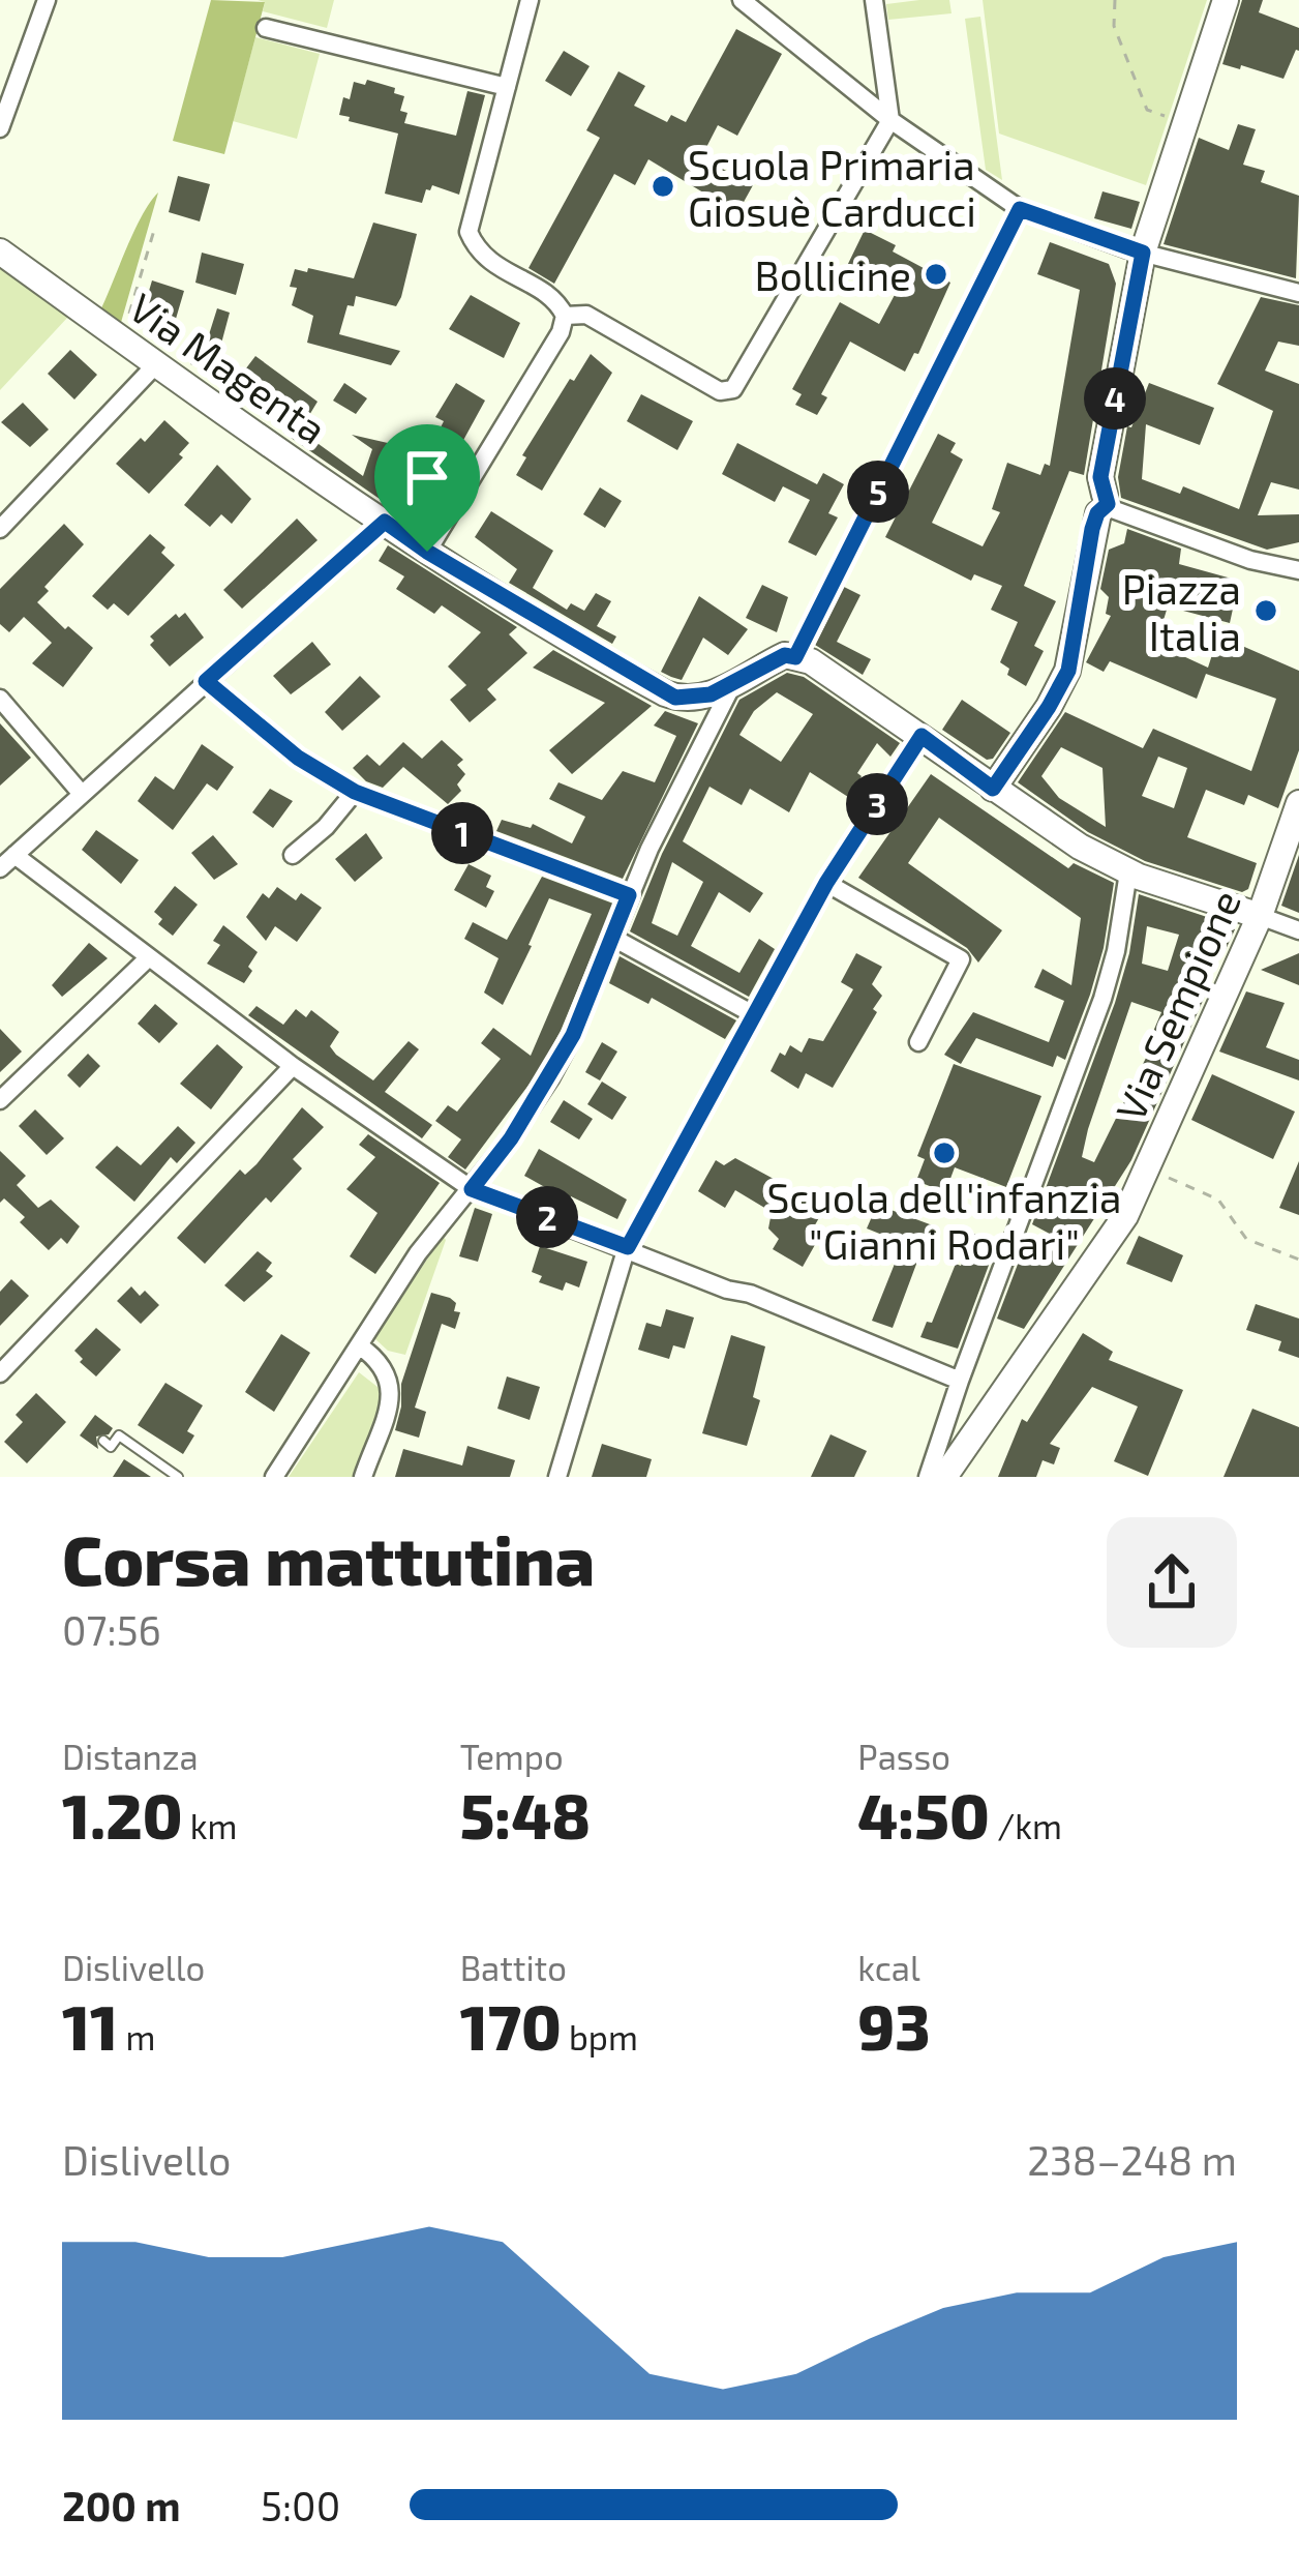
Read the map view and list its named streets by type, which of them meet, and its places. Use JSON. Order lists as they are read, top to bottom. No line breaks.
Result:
{"streets":{"street":["Via Magenta","Via Sempione"]},"places":["Scuola Primaria Giosuè Carducci","Bollicine","Piazza Italia","Scuola dell'infanzia \"Gianni Rodari\""],"page":{"pins":["4","5","3","1","2"],"heading":["Corsa mattutina","07:56"],"stats":[["Distanza","1.20 km"],["Tempo","5:48"],["Passo","4:50 /km"],["Dislivello","11 m"],["Battito","170 bpm"],["kcal","93"]],"chart":["Dislivello","238–248 m"],"list":[{"name":"200 m","note":"5:00"}]}}
